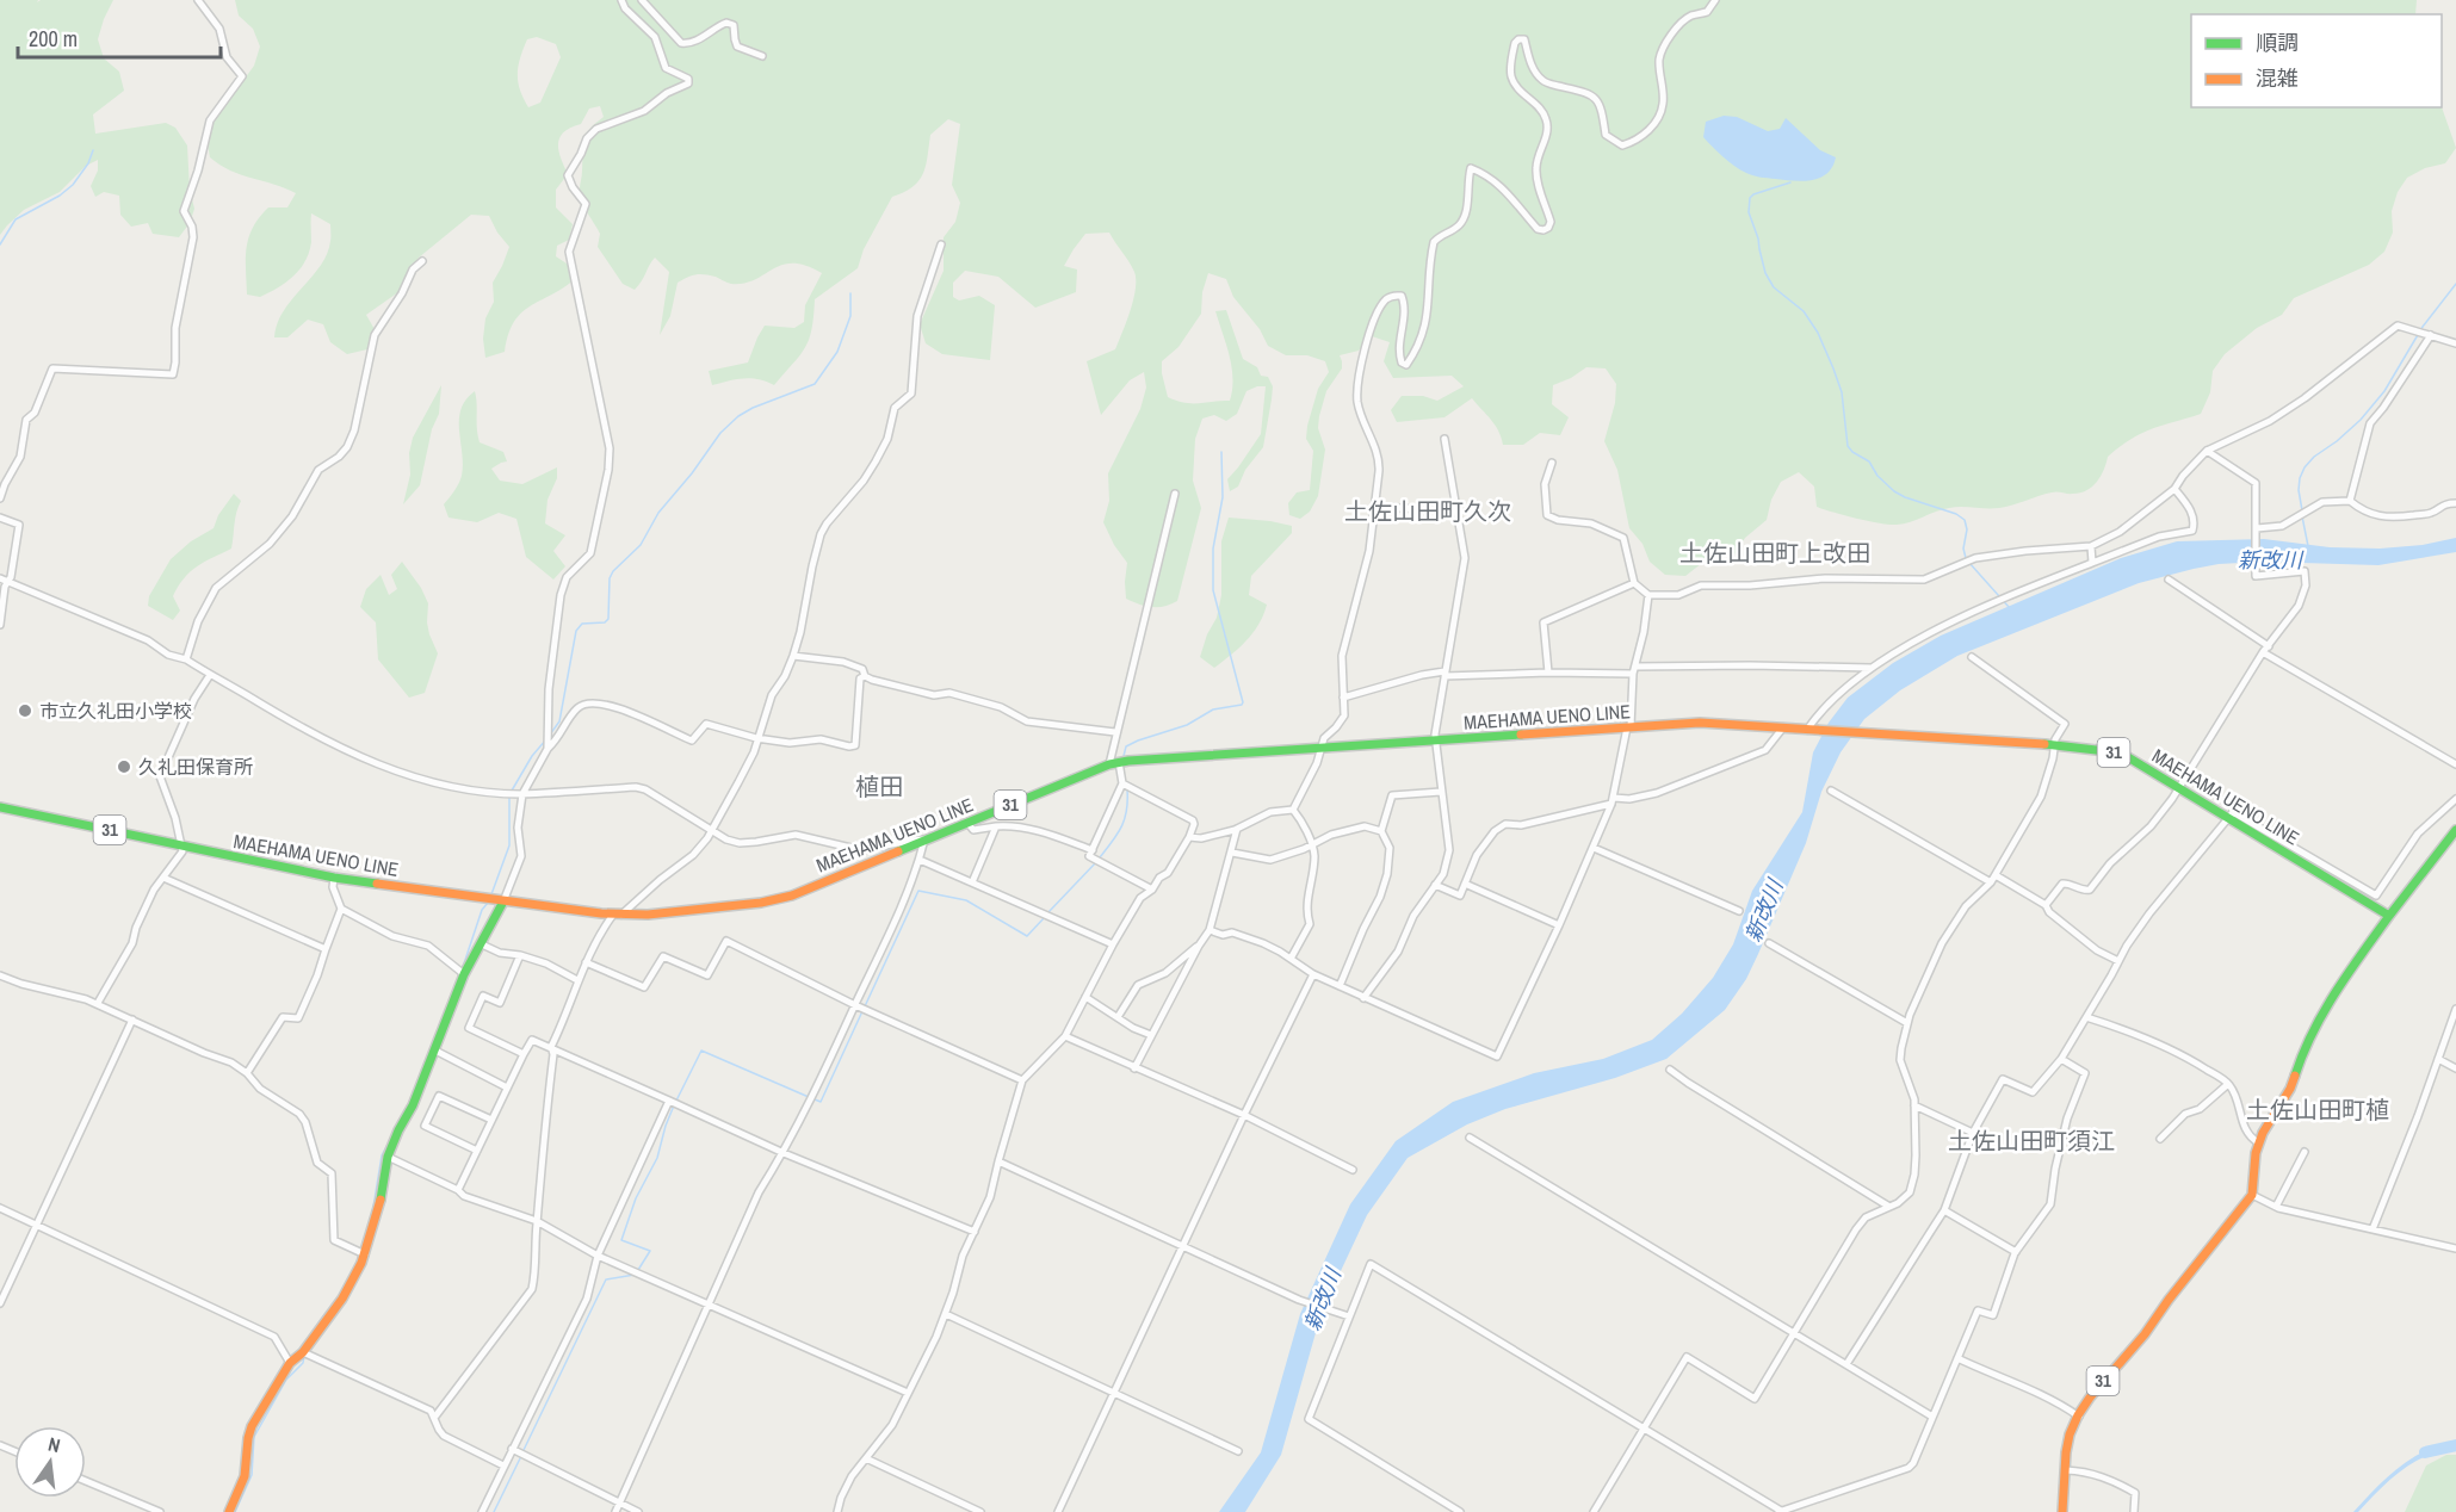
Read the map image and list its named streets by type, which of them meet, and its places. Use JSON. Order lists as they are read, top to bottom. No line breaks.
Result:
{"streets":{"main road":["MAEHAMA UENO LINE","31"]},"districts":["土佐山田町久次","土佐山田町上改田","植田","土佐山田町植","土佐山田町須江"],"water":["新改川"],"places":["市立久礼田小学校","久礼田保育所"],"legend":["順調","混雑"],"scale_bar":"200 m","north":"top"}
